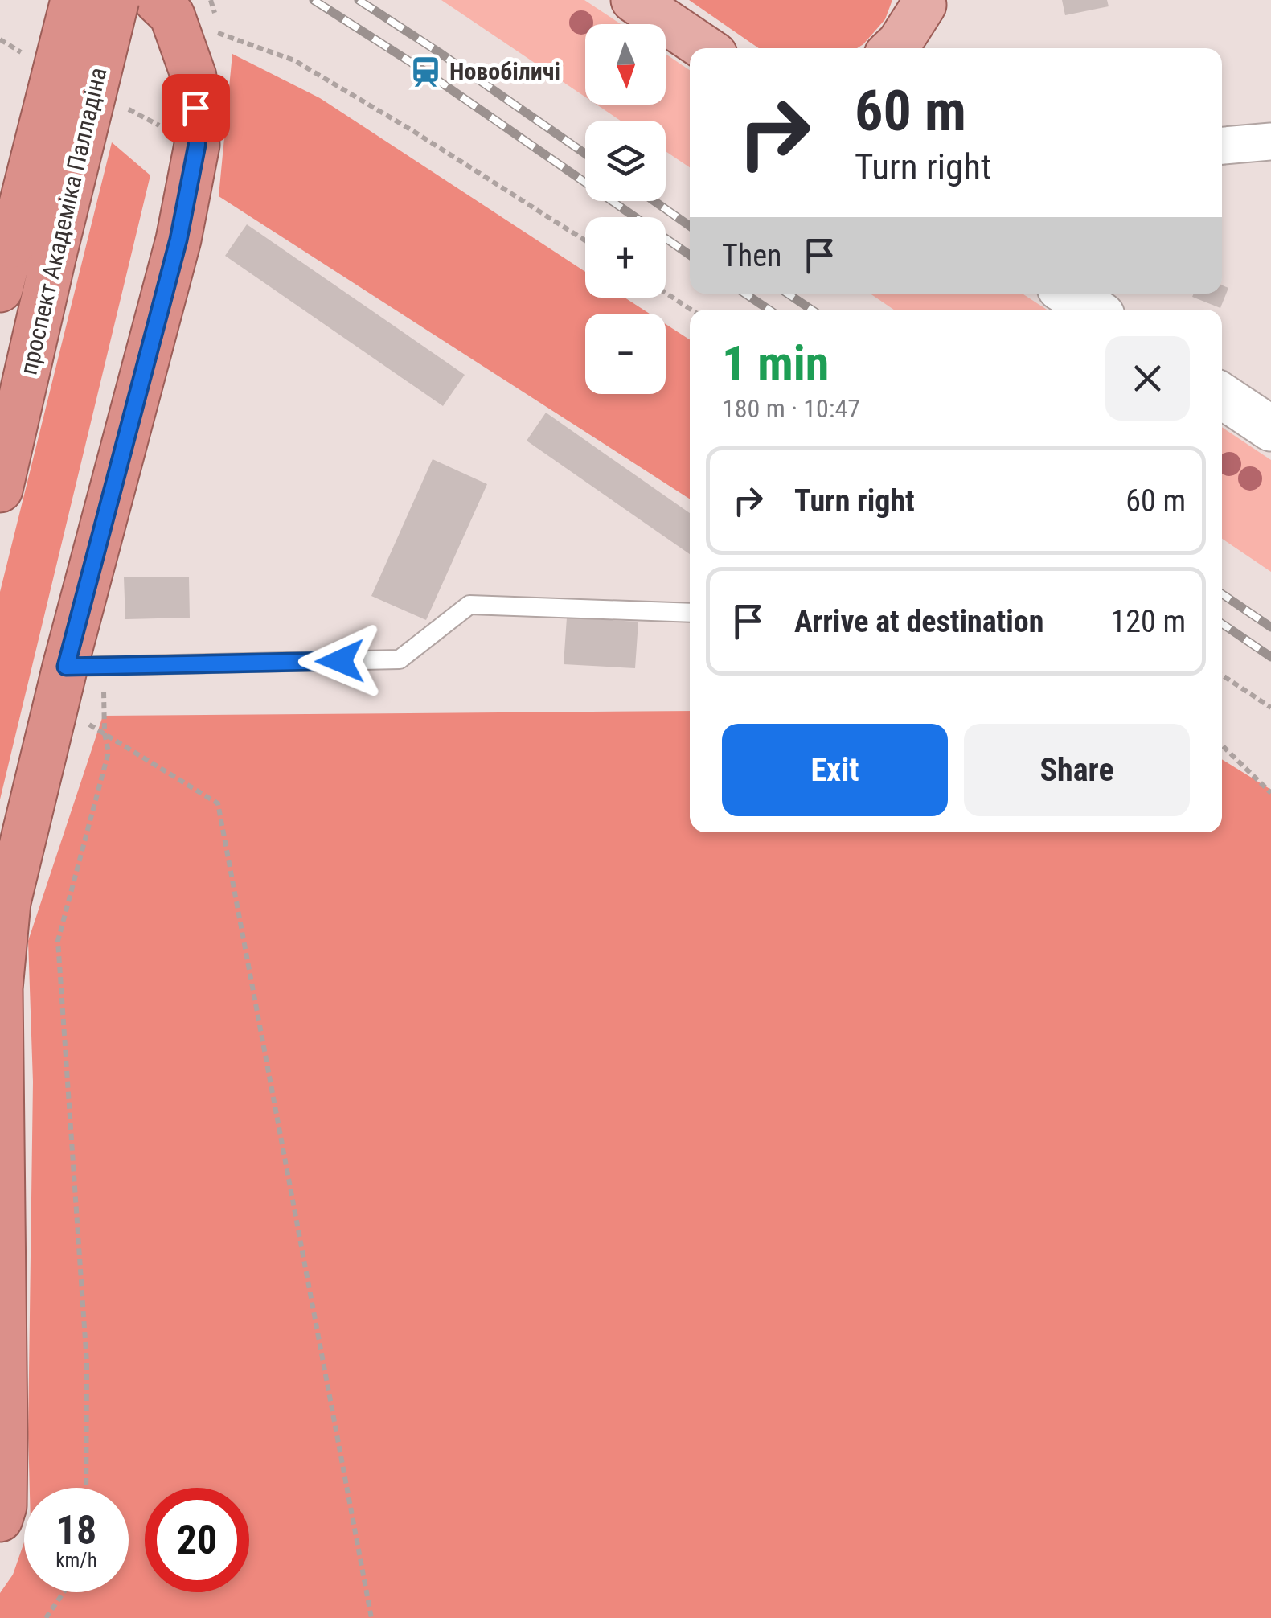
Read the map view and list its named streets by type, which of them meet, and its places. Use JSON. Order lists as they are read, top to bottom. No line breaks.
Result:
{"streets":{"highway":["проспект Академіка Палладіна"]},"places":{"station":["Новобіличі"]},"north":"bottom","page":{"map_buttons":["+","−"],"turn":["60 m","Turn right"],"then":"Then","heading":["1 min","180 m · 10:47"],"list":[{"name":"Turn right","value":"60 m"},{"name":"Arrive at destination","value":"120 m"}],"buttons":["Exit","Share"],"speed":"18 km/h","limit":"20"}}
